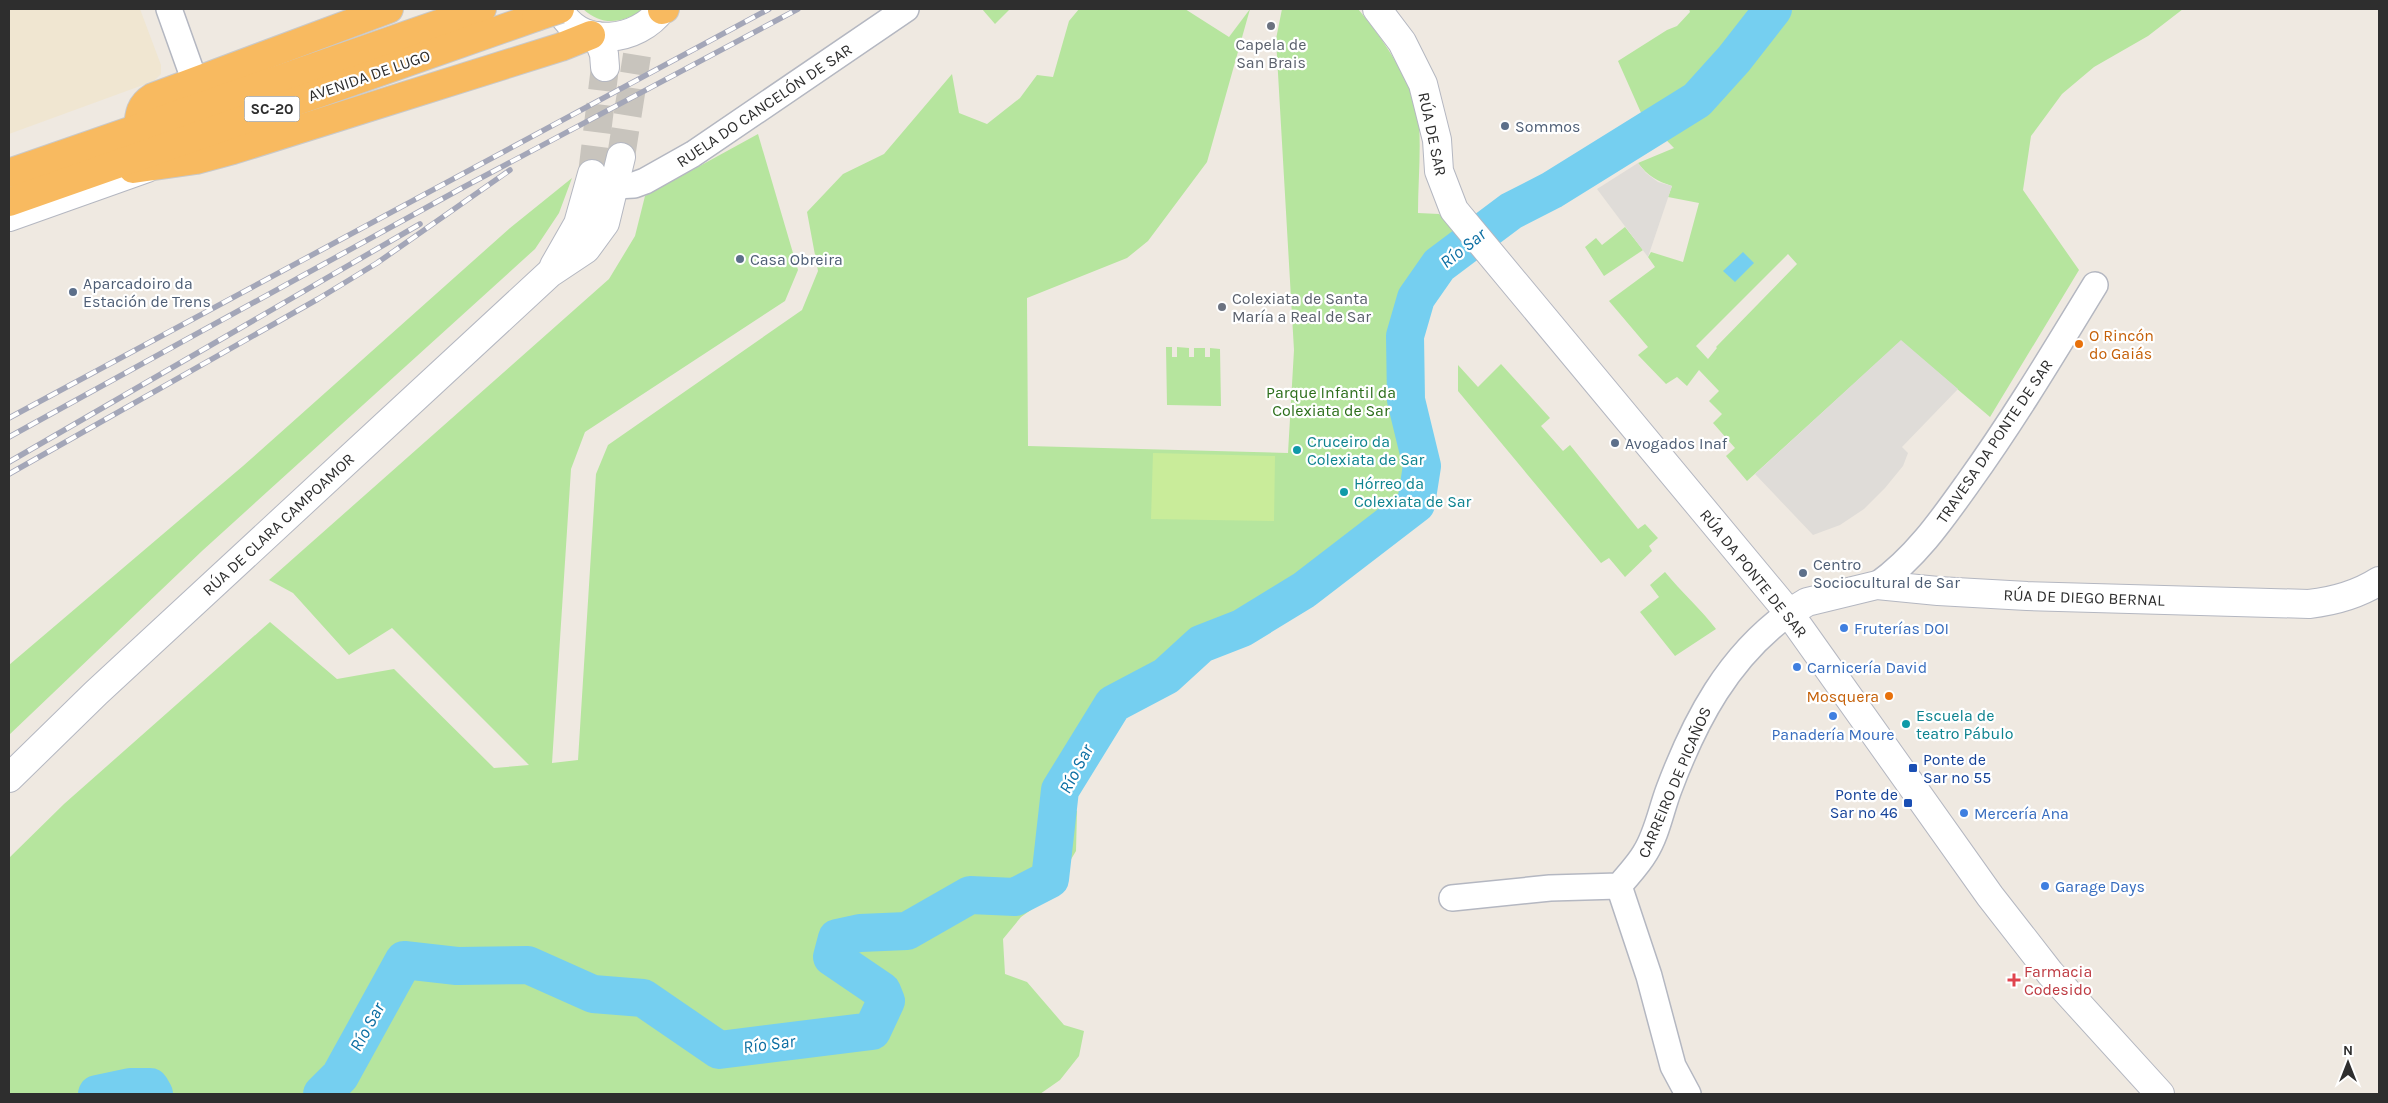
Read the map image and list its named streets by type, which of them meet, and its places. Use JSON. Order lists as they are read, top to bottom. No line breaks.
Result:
{"streets":{"highway":["AVENIDA DE LUGO","SC-20"],"street":["RUELA DO CANCELÓN DE SAR","RÚA DE SAR","TRAVESA DA PONTE DE SAR","RÚA DE CLARA CAMPOAMOR","RÚA DA PONTE DE SAR","RÚA DE DIEGO BERNAL","CARREIRO DE PICAÑOS"]},"crossings":[["RUELA DO CANCELÓN DE SAR","RÚA DE CLARA CAMPOAMOR"],["RÚA DE SAR","RÚA DA PONTE DE SAR"],["TRAVESA DA PONTE DE SAR","RÚA DE DIEGO BERNAL"],["RÚA DA PONTE DE SAR","RÚA DE DIEGO BERNAL"],["RÚA DA PONTE DE SAR","CARREIRO DE PICAÑOS"],["RÚA DE DIEGO BERNAL","CARREIRO DE PICAÑOS"]],"water":["Río Sar"],"parks":["Parque Infantil da Colexiata de Sar"],"places":{"other":["Capela de San Brais","Sommos","Casa Obreira","Aparcadoiro da Estación de Trens","Colexiata de Santa María a Real de Sar","O Rincón do Gaiás","Avogados Inaf","Cruceiro da Colexiata de Sar","Hórreo da Colexiata de Sar","Centro Sociocultural de Sar","Fruterías DOI","Carnicería David","Mosquera","Panadería Moure","Escuela de teatro Pábulo","Mercería Ana","Garage Days"],"transit":["Ponte de Sar nº 55","Ponte de Sar nº 46"],"health":["Farmacia Codesido"]},"north":"top"}
